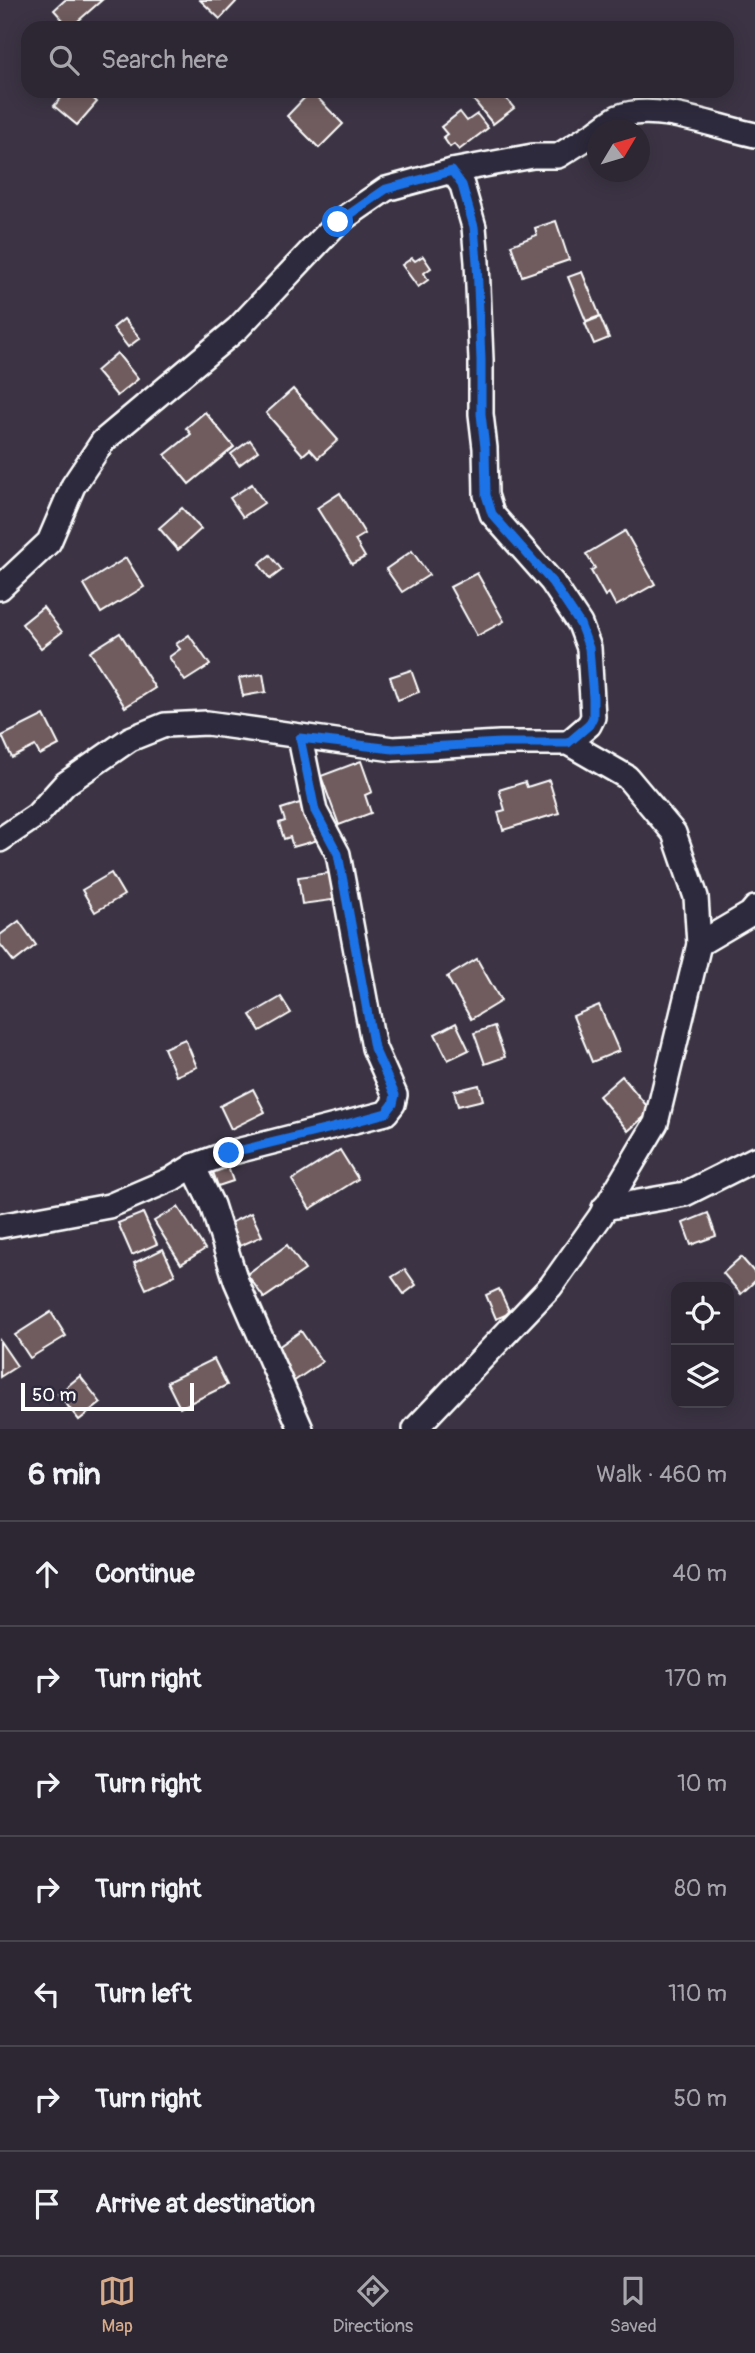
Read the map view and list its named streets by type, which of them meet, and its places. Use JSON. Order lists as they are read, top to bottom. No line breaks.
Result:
{"scale_bar":"50 m","north":"top right","page":{"search":"Search here","scale":"50 m","heading":["6 min","Walk · 460 m"],"list":[["Continue","40 m"],["Turn right","170 m"],["Turn right","10 m"],["Turn right","80 m"],["Turn left","110 m"],["Turn right","50 m"],"Arrive at destination"],"nav":["Map","Directions","Saved"]}}
